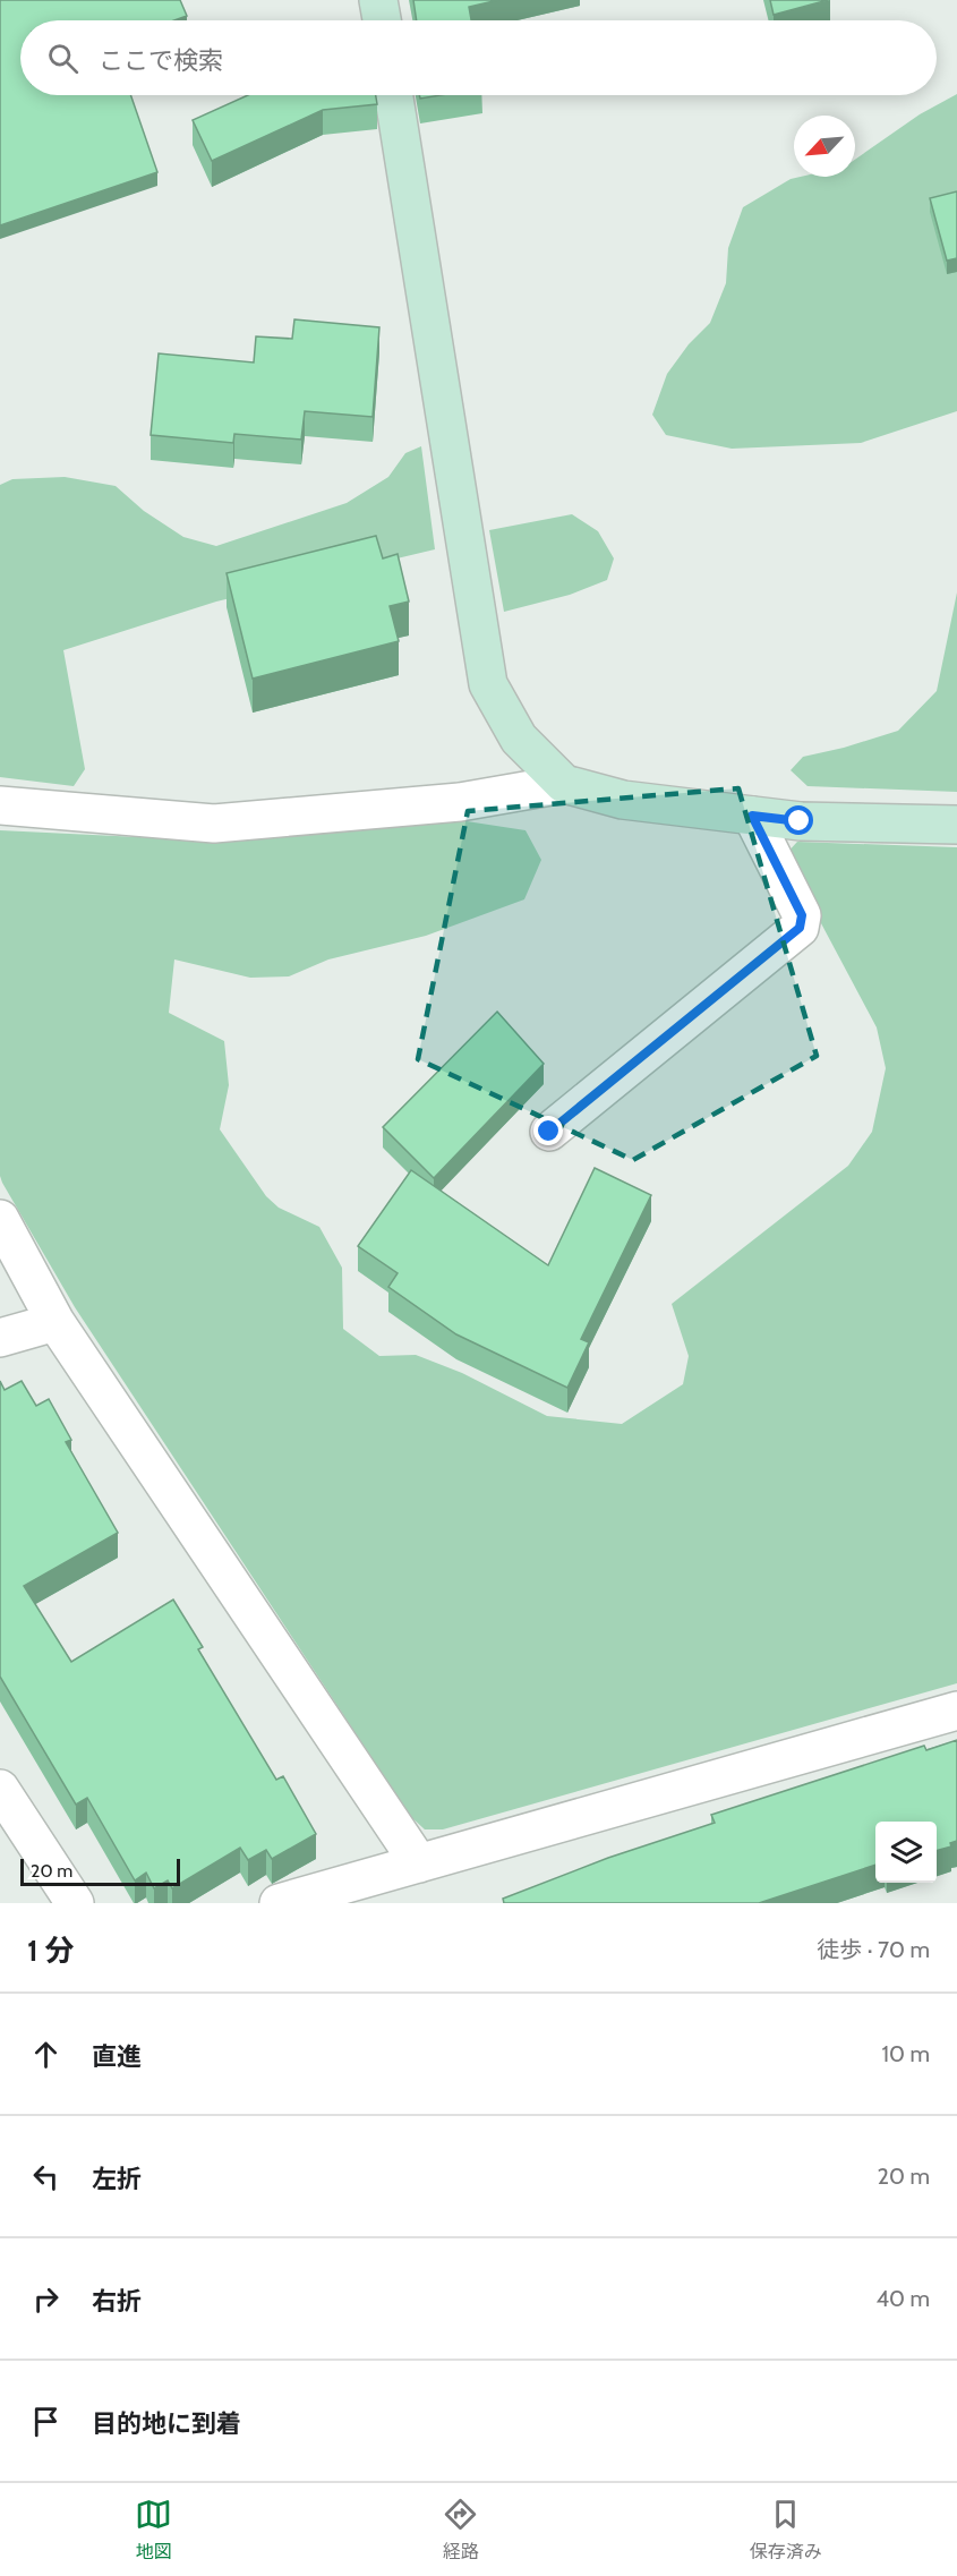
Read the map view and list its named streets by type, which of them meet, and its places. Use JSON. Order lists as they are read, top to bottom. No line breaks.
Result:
{"scale_bar":"20 m","north":"bottom left","page":{"search":"ここで検索","scale":"20 m","heading":["1 分","徒歩 · 70 m"],"list":[["直進","10 m"],["左折","20 m"],["右折","40 m"],"目的地に到着"],"nav":["地図","経路","保存済み"]}}
